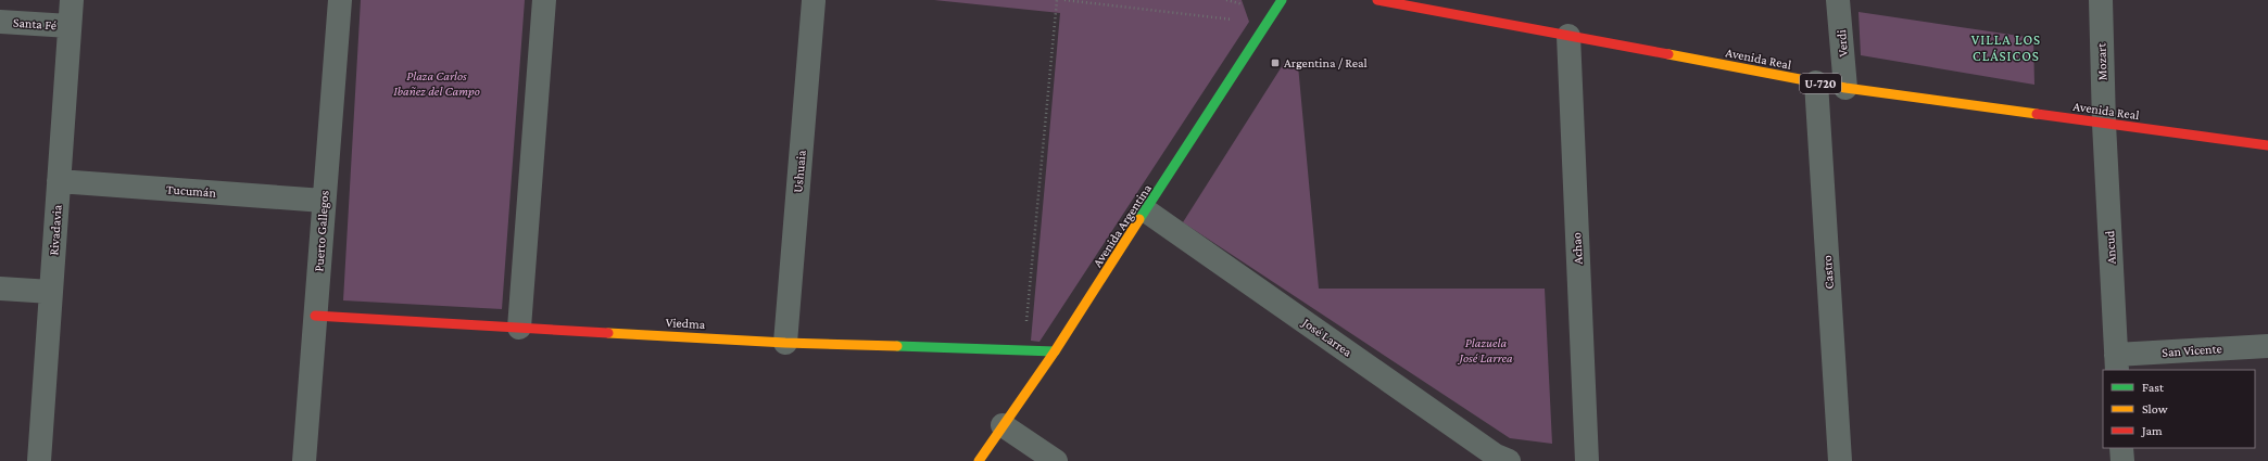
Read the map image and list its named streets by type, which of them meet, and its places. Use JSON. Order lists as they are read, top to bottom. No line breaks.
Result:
{"streets":{"street":["Santa Fé","Verdi","Avenida Real","Mozart","U-720","Ushuaia","Tucumán","Avenida Argentina","Rivadavia","Puerto Gallegos","Ancud","Achao","Castro","Viedma","José Larrea","San Vicente"]},"crossings":[["Santa Fé","Rivadavia"],["Verdi","Avenida Real"],["Avenida Real","Mozart"],["Avenida Real","Ancud"],["Avenida Real","Achao"],["Avenida Real","Castro"],["Mozart","Ancud"],["Ushuaia","Viedma"],["Tucumán","Rivadavia"],["Tucumán","Puerto Gallegos"],["Avenida Argentina","Viedma"],["Avenida Argentina","José Larrea"],["Puerto Gallegos","Viedma"],["Ancud","San Vicente"]],"districts":["VILLA LOS CLÁSICOS"],"parks":["Plaza Carlos Ibañez del Campo","Plazuela José Larrea"],"places":{"transit":["Argentina / Real"]},"legend":["Fast","Slow","Jam"]}
